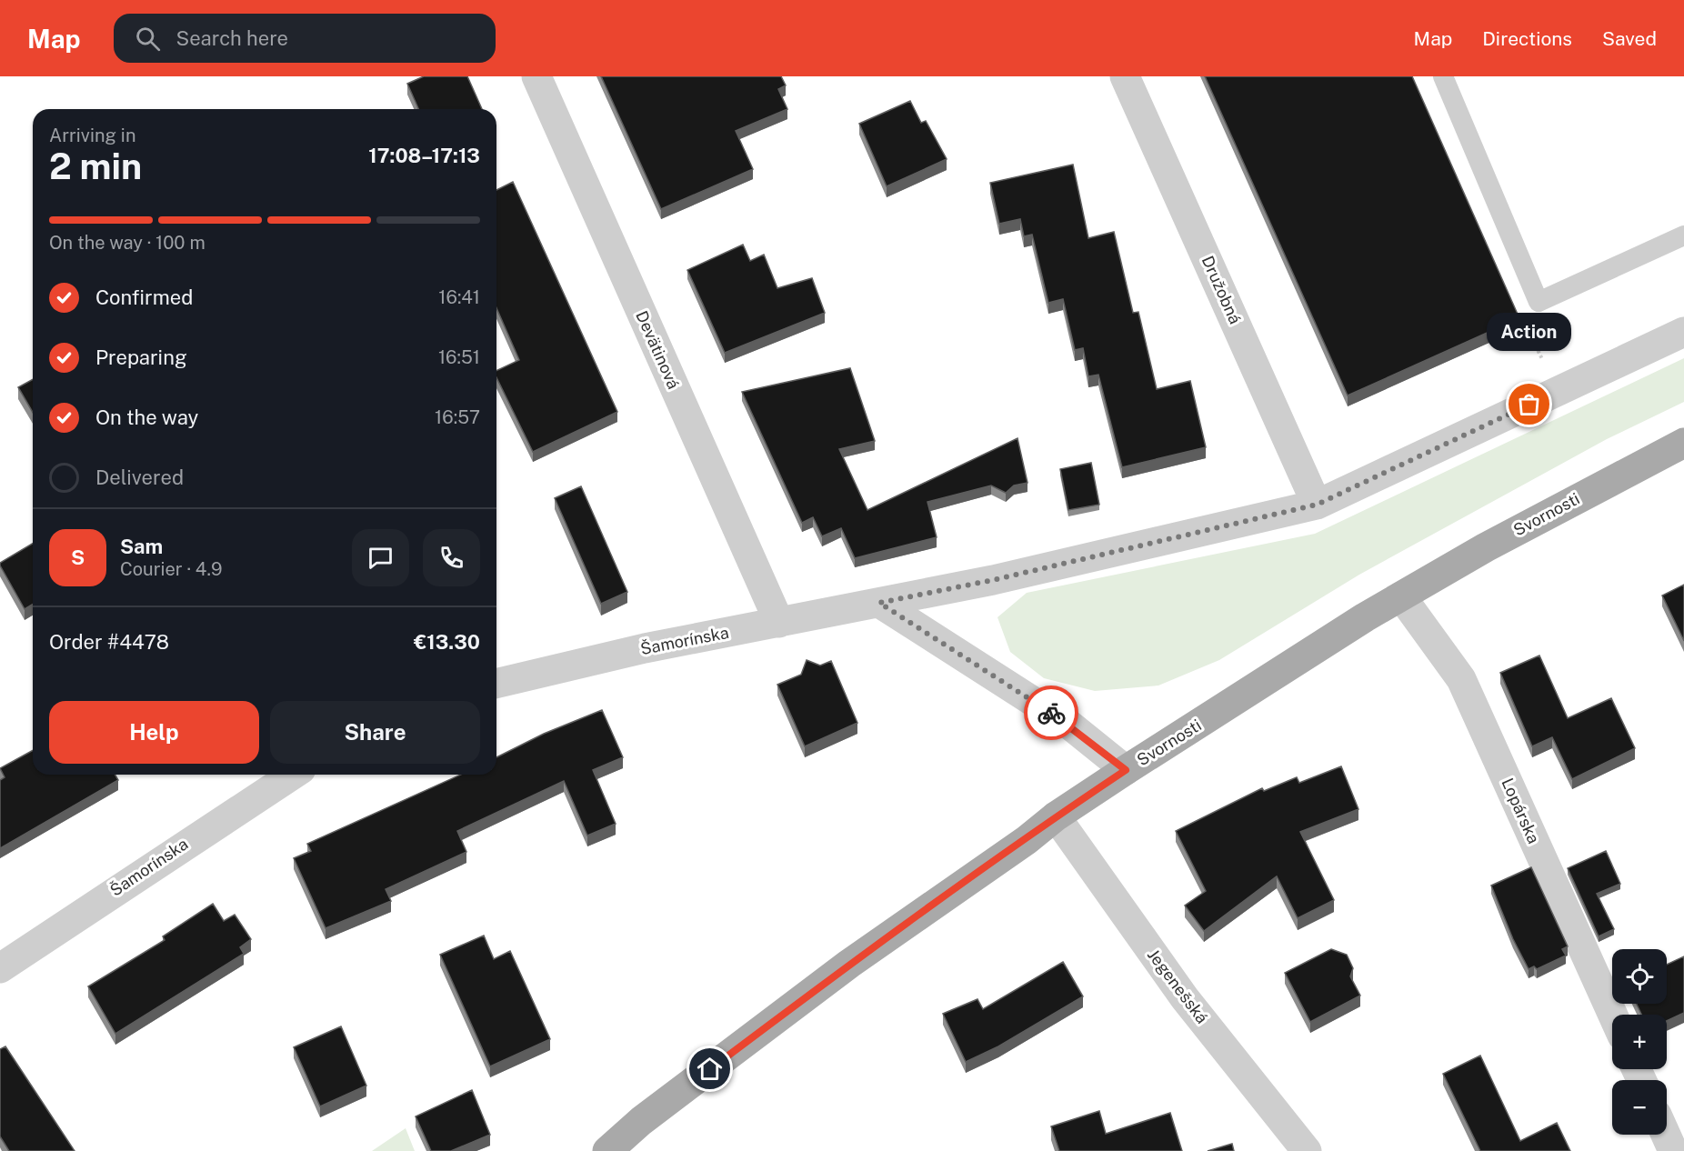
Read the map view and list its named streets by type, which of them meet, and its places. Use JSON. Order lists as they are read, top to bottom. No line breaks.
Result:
{"streets":{"main road":["Svornosti"],"street":["Družobná","Devätinová","Šamorínska","Lopárska","Jegenešská"]},"crossings":[["Družobná","Šamorínska"],["Devätinová","Šamorínska"],["Svornosti","Lopárska"],["Svornosti","Jegenešská"]],"places":["Action"],"page":{"header":"Map","search":"Search here","nav":["Map","Directions","Saved"],"heading":["2 min","Arriving in","17:08–17:13"],"panel":["Sam","Courier · 4.9","Order #4478","€13.30"],"bar":"On the way · 100 m","list":[["Confirmed","16:41"],["Preparing","16:51"],["On the way","16:57"],"Delivered"],"bubble":"Action","round":"S","buttons":["Help","Share"],"map_buttons":["+","−"]}}
